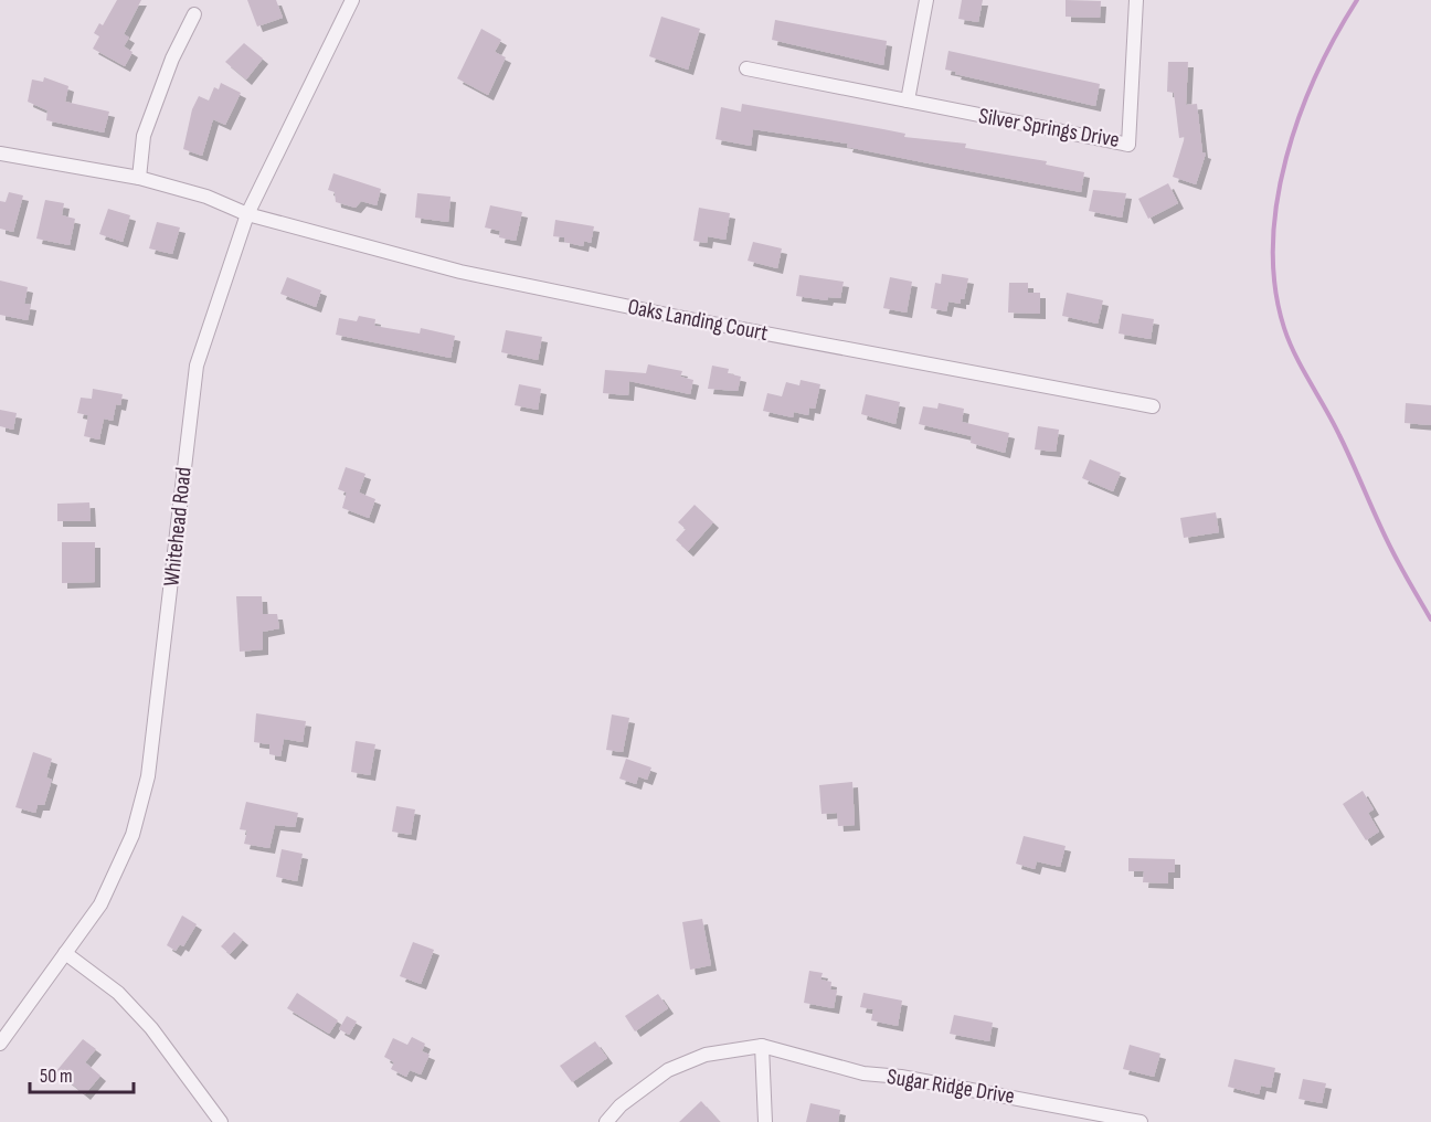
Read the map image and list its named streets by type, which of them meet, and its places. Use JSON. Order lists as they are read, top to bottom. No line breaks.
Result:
{"streets":{"street":["Silver Springs Drive","Oaks Landing Court","Whitehead Road","Sugar Ridge Drive"]},"crossings":[["Oaks Landing Court","Whitehead Road"]],"scale_bar":"50 m"}
